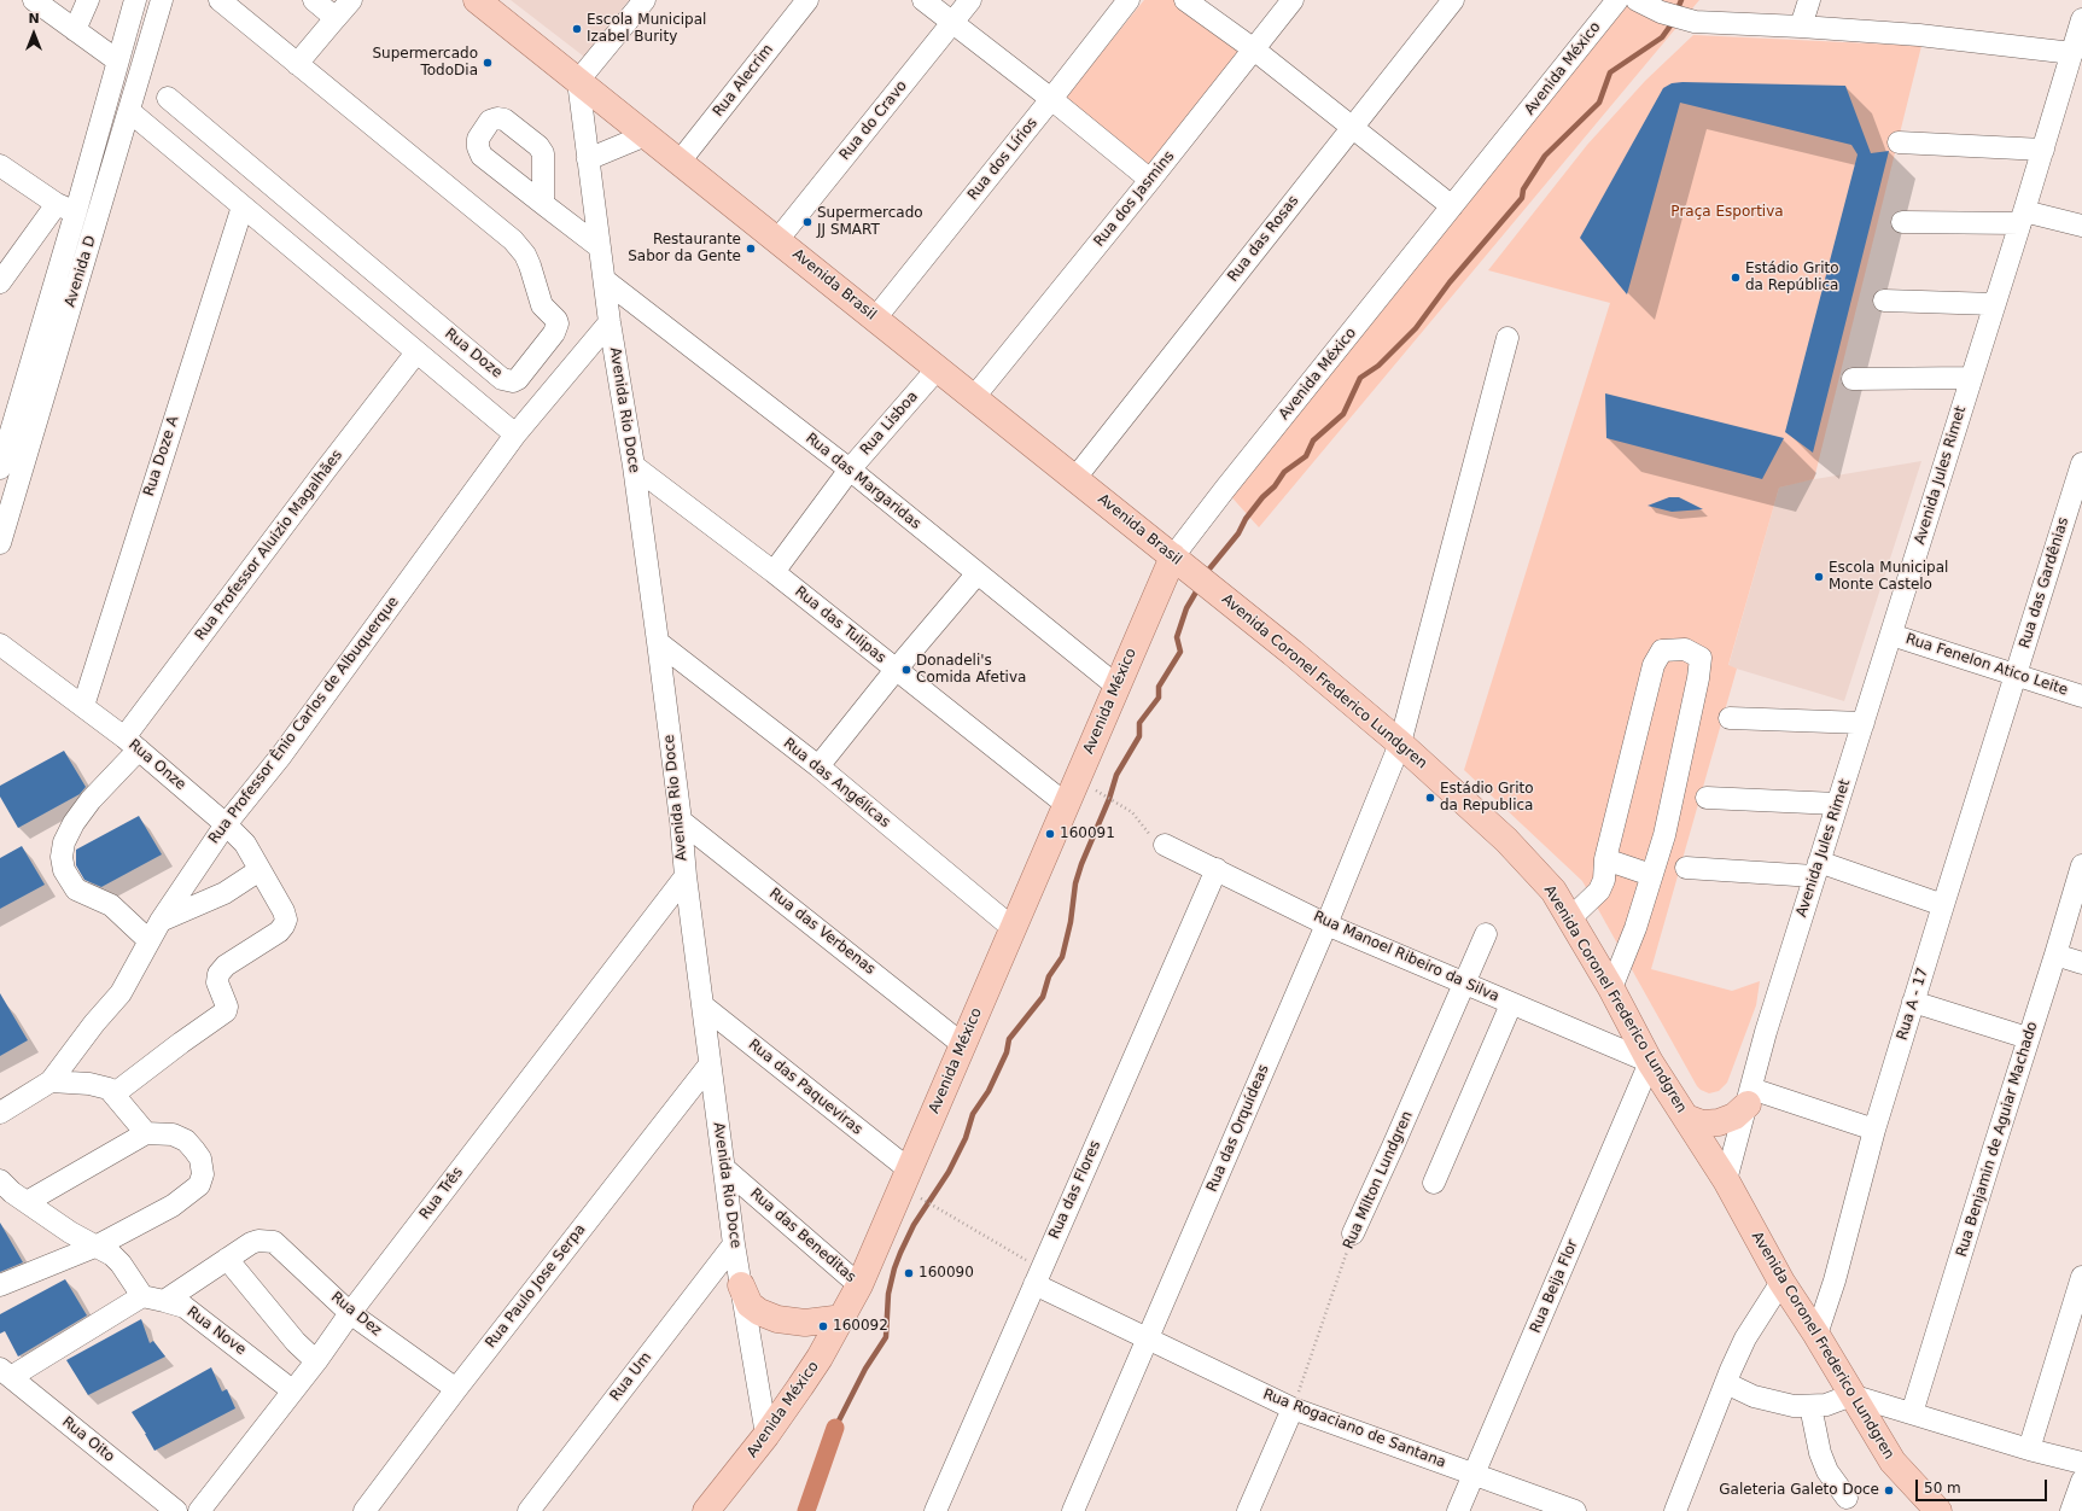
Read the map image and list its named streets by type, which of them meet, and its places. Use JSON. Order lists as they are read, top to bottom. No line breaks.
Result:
{"streets":{"main road":["Avenida México","Avenida Brasil","Avenida Coronel Frederico Lundgren"],"street":["Rua Alecrim","Rua do Cravo","Rua dos Lírios","Rua dos Jasmins","Rua das Rosas","Avenida D","Rua Doze","Avenida Rio Doce","Rua Lisboa","Rua Doze A","Avenida Jules Rimet","Rua das Margaridas","Rua Professor Aluizio Magalhães","Rua das Gardênias","Rua das Tulipas","Rua Fenelon Atico Leite","Rua Professor Ênio Carlos de Albuquerque","Rua Onze","Rua das Angélicas","Rua das Verbenas","Rua Manoel Ribeiro da Silva","Rua A - 17","Rua das Paqueviras","Rua das Orquídeas","Rua Benjamin de Aguiar Machado","Rua Milton Lundgren","Rua das Flores","Rua Três","Rua das Beneditas","Rua Paulo Jose Serpa","Rua Beija Flor","Rua Dez","Rua Nove","Rua Um","Rua Rogaciano de Santana","Rua Oito"]},"crossings":[["Avenida México","Avenida Brasil"],["Avenida México","Avenida Rio Doce"],["Avenida México","Rua das Margaridas"],["Avenida México","Rua das Tulipas"],["Avenida México","Avenida Coronel Frederico Lundgren"],["Avenida México","Rua das Angélicas"],["Avenida México","Rua das Verbenas"],["Avenida México","Rua das Paqueviras"],["Avenida México","Rua das Beneditas"],["Rua Alecrim","Avenida Brasil"],["Rua do Cravo","Avenida Brasil"],["Rua dos Lírios","Avenida Brasil"],["Rua dos Jasmins","Avenida Brasil"],["Rua das Rosas","Avenida Brasil"],["Avenida Brasil","Avenida Rio Doce"],["Avenida Brasil","Rua Lisboa"],["Avenida Brasil","Avenida Coronel Frederico Lundgren"],["Avenida Rio Doce","Rua das Margaridas"],["Avenida Rio Doce","Rua das Tulipas"],["Avenida Rio Doce","Rua Professor Ênio Carlos de Albuquerque"],["Avenida Rio Doce","Rua das Angélicas"],["Avenida Rio Doce","Rua das Verbenas"],["Avenida Rio Doce","Rua das Paqueviras"],["Avenida Rio Doce","Rua Três"],["Avenida Rio Doce","Rua das Beneditas"],["Avenida Rio Doce","Rua Paulo Jose Serpa"],["Avenida Rio Doce","Rua Um"],["Rua Lisboa","Rua das Margaridas"],["Rua Lisboa","Rua das Tulipas"],["Rua Doze A","Rua Onze"],["Avenida Jules Rimet","Rua Fenelon Atico Leite"],["Avenida Jules Rimet","Avenida Coronel Frederico Lundgren"],["Rua Professor Aluizio Magalhães","Rua Professor Ênio Carlos de Albuquerque"],["Rua Professor Aluizio Magalhães","Rua Onze"],["Rua das Gardênias","Rua Fenelon Atico Leite"],["Rua das Gardênias","Rua A - 17"],["Rua Fenelon Atico Leite","Rua A - 17"],["Avenida Coronel Frederico Lundgren","Rua Manoel Ribeiro da Silva"],["Avenida Coronel Frederico Lundgren","Rua A - 17"],["Avenida Coronel Frederico Lundgren","Rua das Orquídeas"],["Avenida Coronel Frederico Lundgren","Rua Beija Flor"],["Rua Professor Ênio Carlos de Albuquerque","Rua Onze"],["Rua Manoel Ribeiro da Silva","Rua das Orquídeas"],["Rua Manoel Ribeiro da Silva","Rua Milton Lundgren"],["Rua Manoel Ribeiro da Silva","Rua das Flores"],["Rua Manoel Ribeiro da Silva","Rua Beija Flor"],["Rua das Orquídeas","Rua Rogaciano de Santana"],["Rua Milton Lundgren","Rua Rogaciano de Santana"],["Rua das Flores","Rua Rogaciano de Santana"],["Rua Três","Rua Dez"],["Rua Três","Rua Nove"],["Rua Paulo Jose Serpa","Rua Dez"],["Rua Beija Flor","Rua Rogaciano de Santana"]],"parks":["Praça Esportiva"],"places":["Escola Municipal Izabel Burity","Supermercado TodoDia","Supermercado JJ SMART","Restaurante Sabor da Gente","Estádio Grito da República","Escola Municipal Monte Castelo","Donadeli's Comida Afetiva","Estádio Grito da Republica","160091","160090","160092","Galeteria Galeto Doce"],"scale_bar":"50 m","north":"top"}
